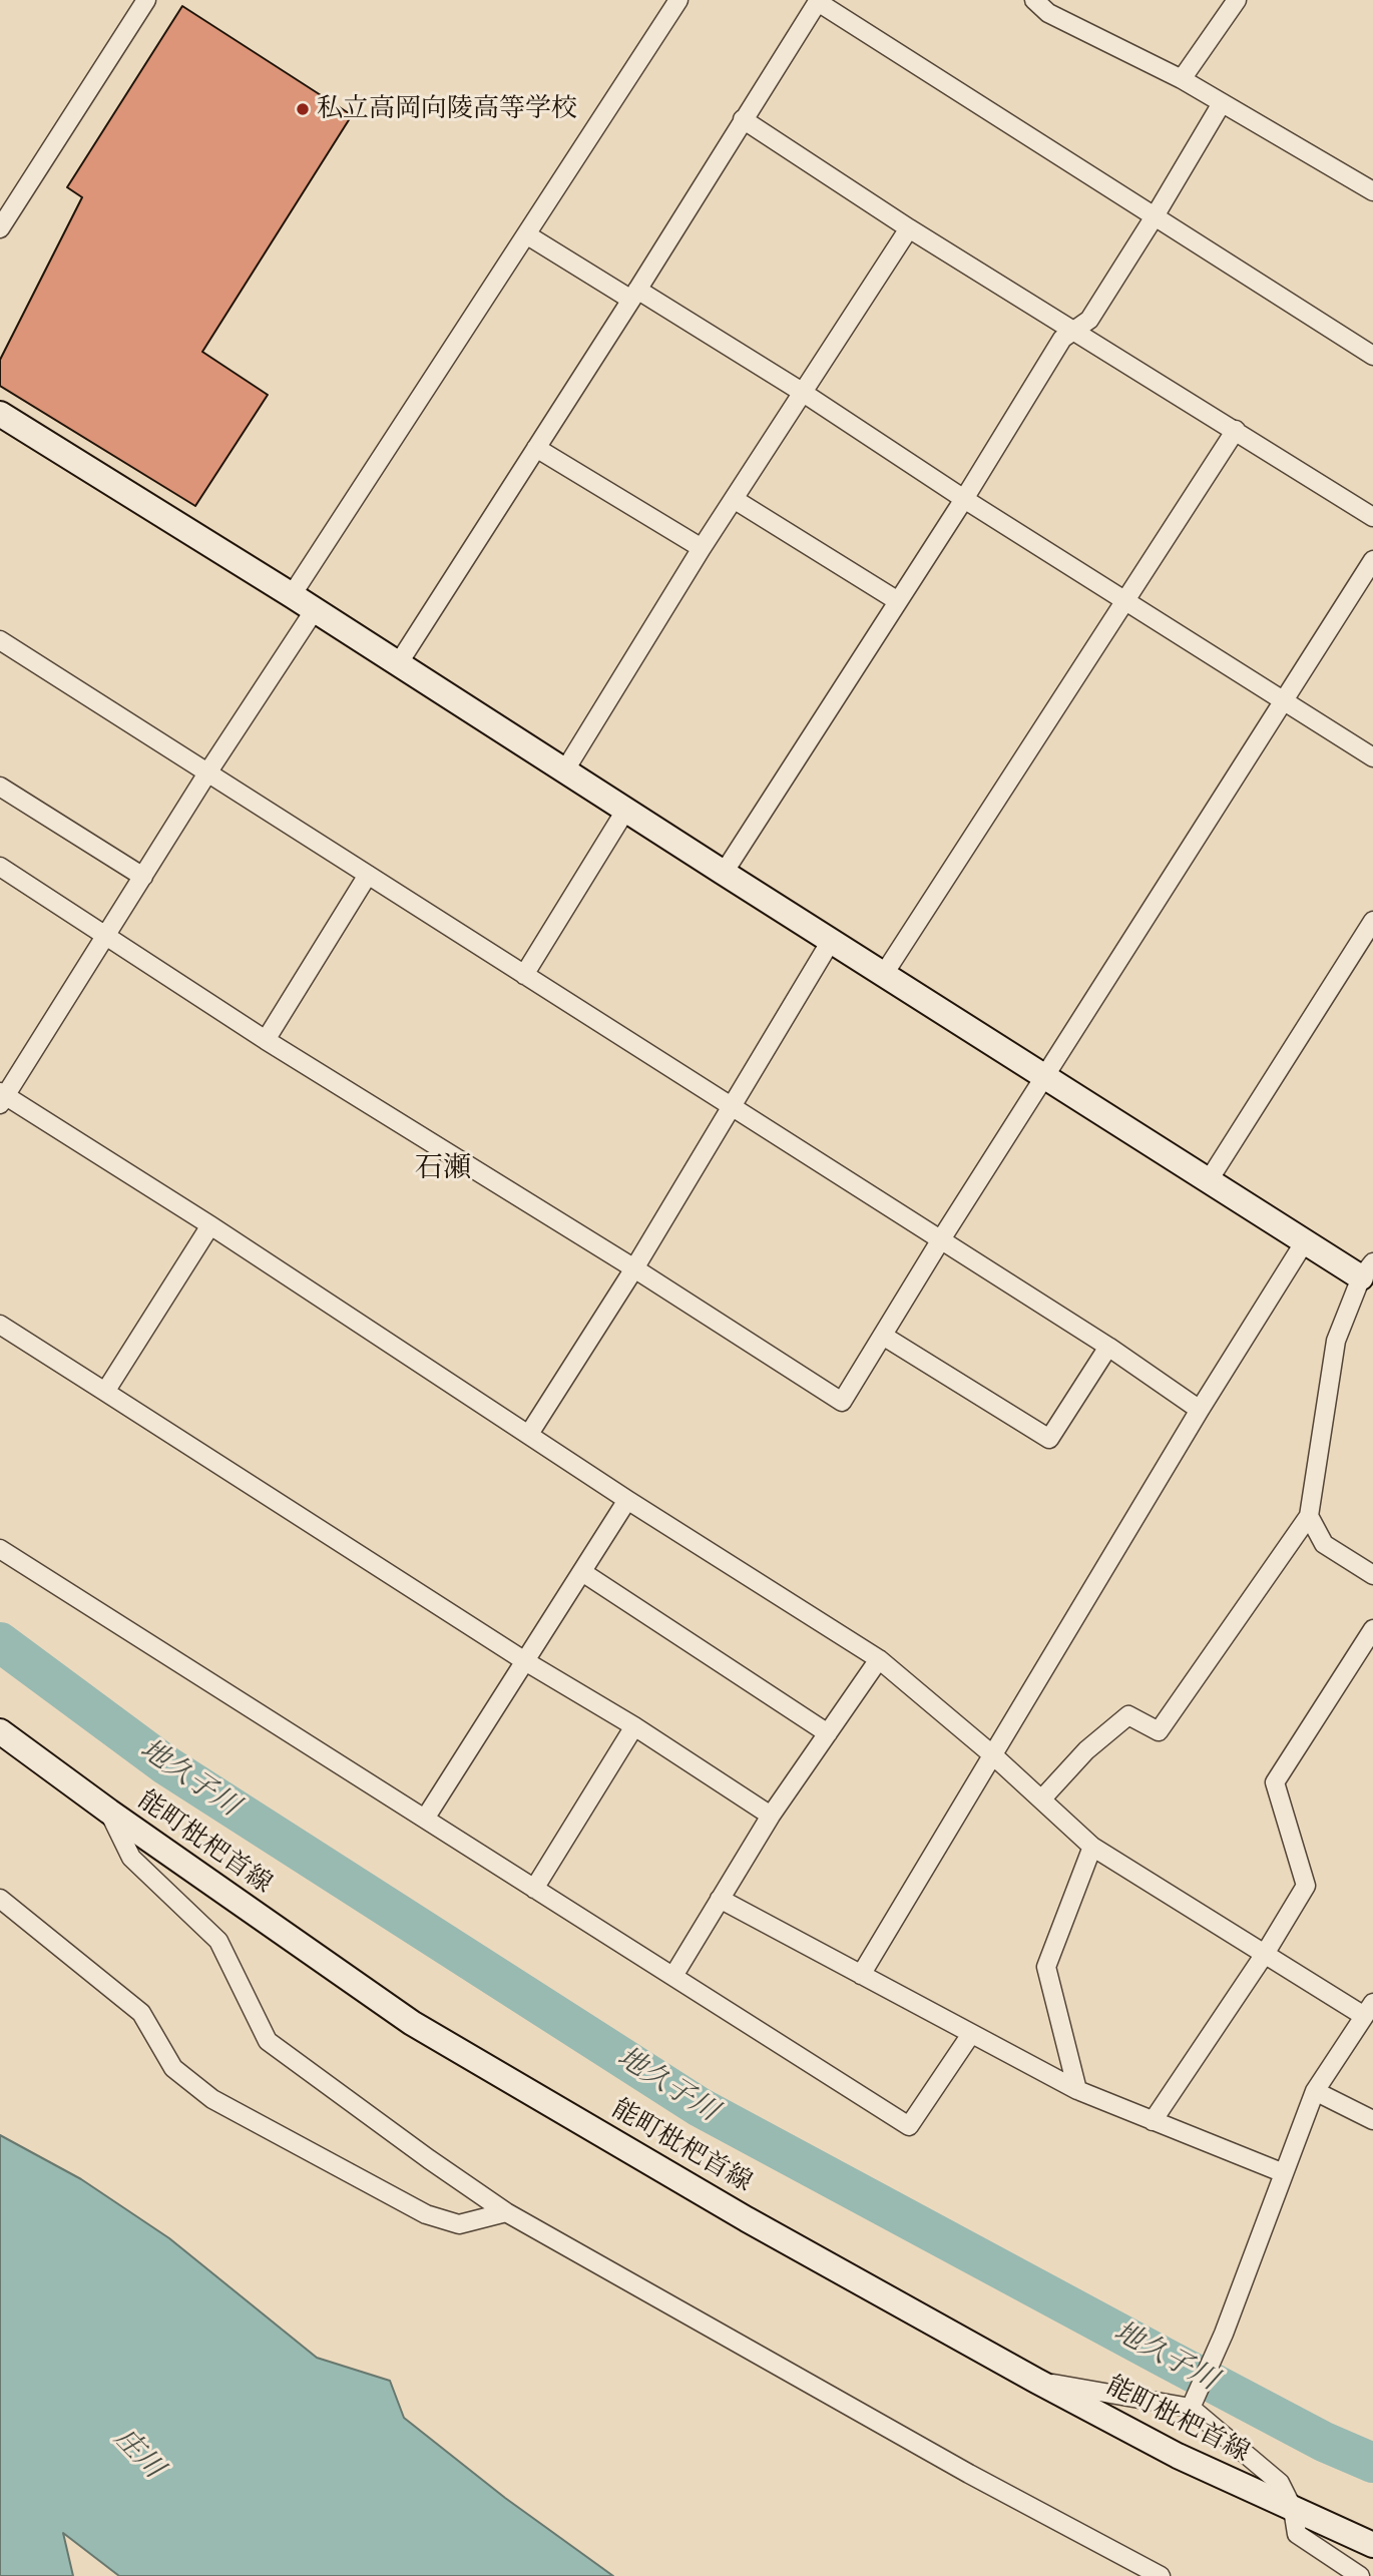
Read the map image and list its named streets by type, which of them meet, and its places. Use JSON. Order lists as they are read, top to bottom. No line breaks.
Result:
{"streets":{"street":["能町枇杷首線"]},"districts":["石瀬"],"water":["地久子川","庄川"],"places":["私立高岡向陵高等学校"]}
